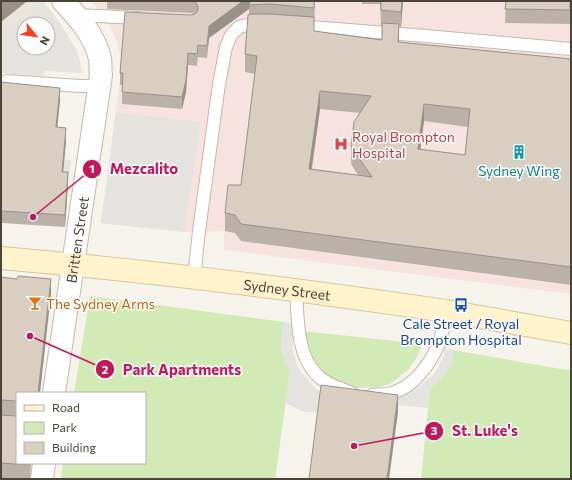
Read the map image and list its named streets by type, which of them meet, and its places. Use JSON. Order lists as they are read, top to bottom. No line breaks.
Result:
{"streets":{"main road":["Sydney Street"],"street":["Britten Street"]},"crossings":[["Britten Street","Sydney Street"]],"places":{"hospital":["Royal Brompton Hospital"],"building":["Sydney Wing"],"other":["Mezcalito","Park Apartments","St. Luke's"],"bar":["The Sydney Arms"],"bus stop":["Cale Street / Royal Brompton Hospital"]},"legend":["Road","Park","Building"],"north":"bottom right"}
